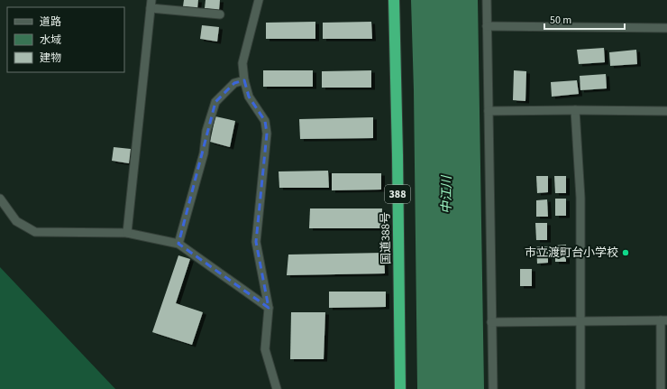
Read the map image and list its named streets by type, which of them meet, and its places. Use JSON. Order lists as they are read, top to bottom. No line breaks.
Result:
{"streets":{"highway":["388","国道388号"]},"water":["中江川"],"places":["市立渡町台小学校"],"legend":["道路","水域","建物"],"scale_bar":"50 m"}
